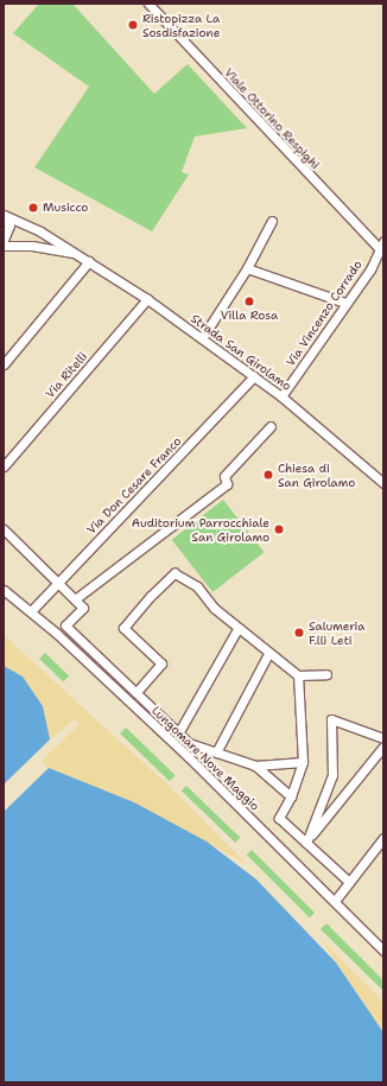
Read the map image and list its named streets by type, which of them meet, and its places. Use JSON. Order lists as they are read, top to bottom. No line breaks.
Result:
{"streets":{"street":["Viale Ottorino Respighi","Via Vincenzo Corrado","Strada San Girolamo","Via Ritelli","Via Don Cesare Franco","Lungomare Nove Maggio"]},"crossings":[["Viale Ottorino Respighi","Via Vincenzo Corrado"],["Via Vincenzo Corrado","Strada San Girolamo"],["Strada San Girolamo","Via Ritelli"],["Strada San Girolamo","Via Don Cesare Franco"],["Via Don Cesare Franco","Lungomare Nove Maggio"]],"places":["Ristopizza La Sosdisfazione","Musicco","Villa Rosa","Chiesa di San Girolamo","Auditorium Parrocchiale San Girolamo","Salumeria F.lli Leti"]}
